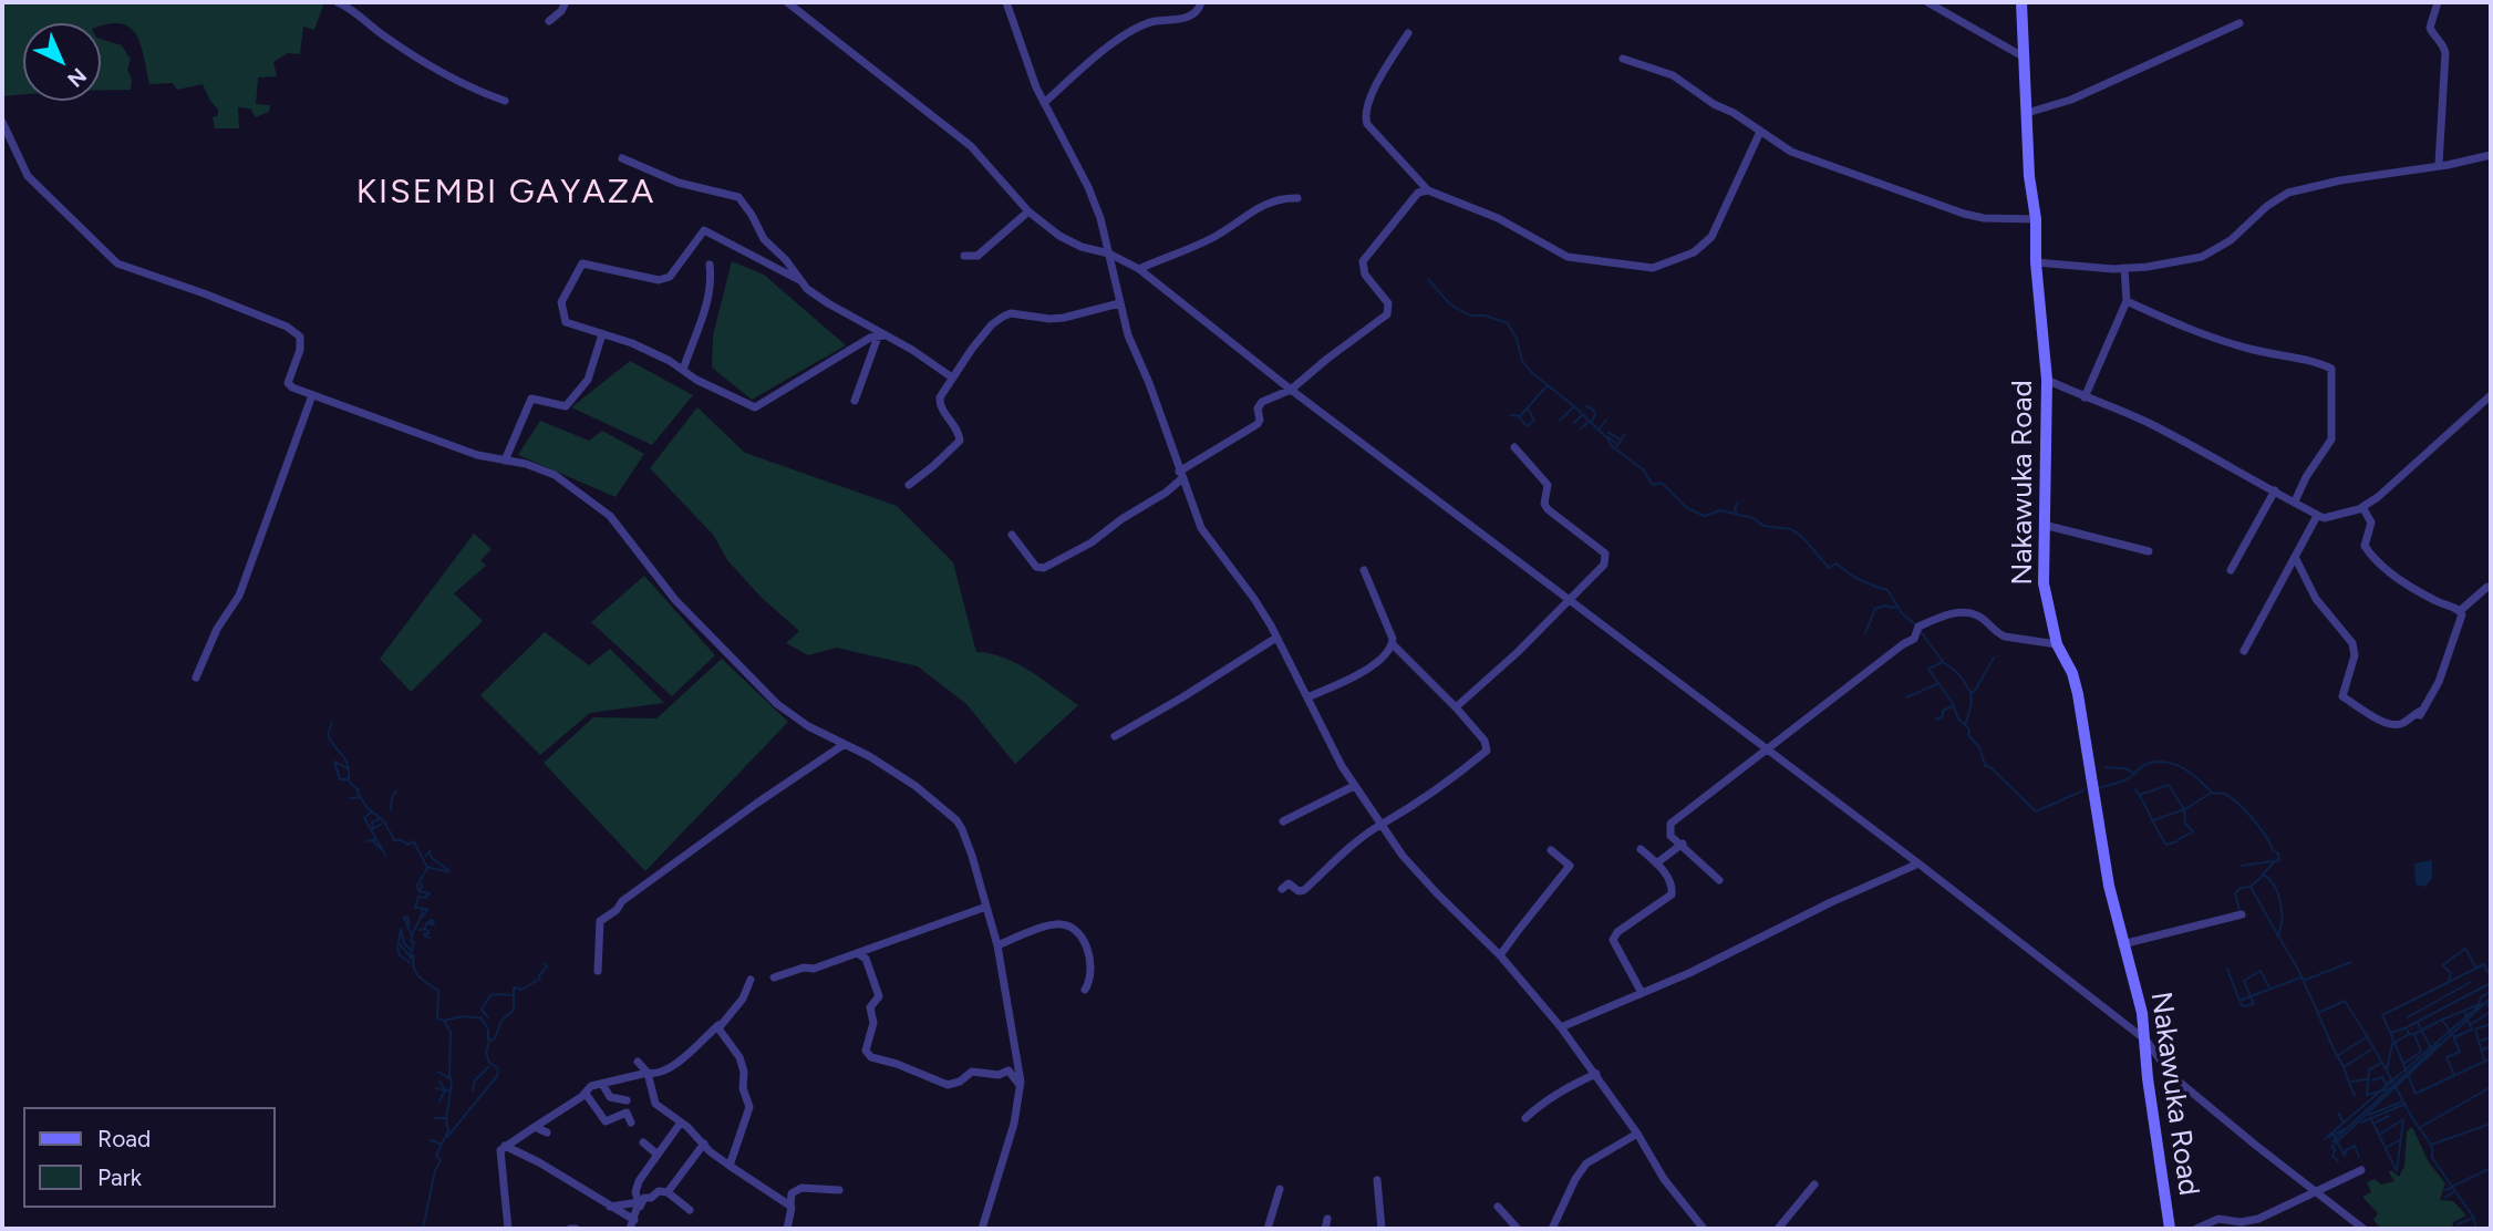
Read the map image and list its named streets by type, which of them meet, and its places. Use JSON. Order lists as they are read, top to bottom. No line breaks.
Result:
{"streets":{"main road":["Nakawuka Road"]},"districts":["KISEMBI GAYAZA"],"legend":["Road","Park"],"north":"bottom right"}
